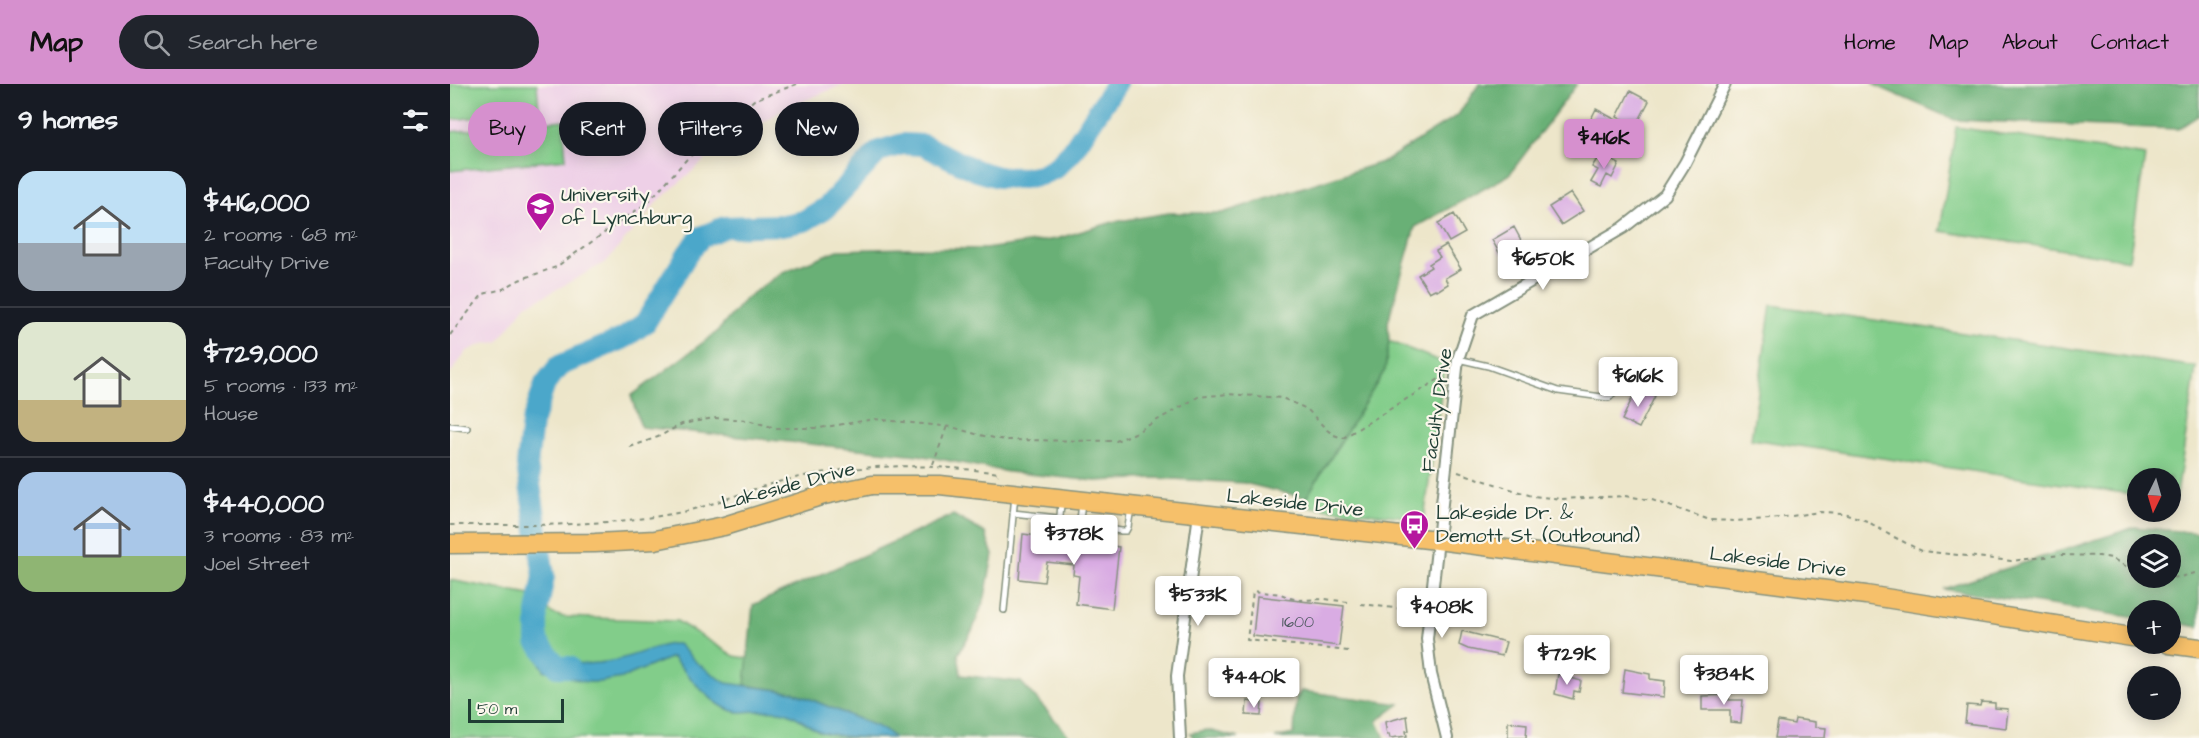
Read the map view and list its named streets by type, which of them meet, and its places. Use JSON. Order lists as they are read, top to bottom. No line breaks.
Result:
{"streets":{"main road":["Lakeside Drive"],"street":["Faculty Drive"]},"crossings":[["Faculty Drive","Lakeside Drive"]],"places":{"school or university":["University of Lynchburg"],"bus stop":["Lakeside Dr. & Demott St. (Outbound)"]},"house_numbers":["1600"],"scale_bar":"50 m","north":"bottom","page":{"header":"Map","search":"Search here","nav":["Home","Map","About","Contact"],"heading":"9 homes","chip":["Buy","Rent","Filters","New"],"price":["$416K","$650K","$616K","$378K","$533K","$408K","$729K","$384K","$440K"],"list":[{"name":"$416,000","note":"2 rooms · 68 m² · Faculty Drive"},{"name":"$729,000","note":"5 rooms · 133 m² · House"},{"name":"$440,000","note":"3 rooms · 83 m² · Joel Street"}],"map_buttons":["+","−"],"scale":"50 m"}}
